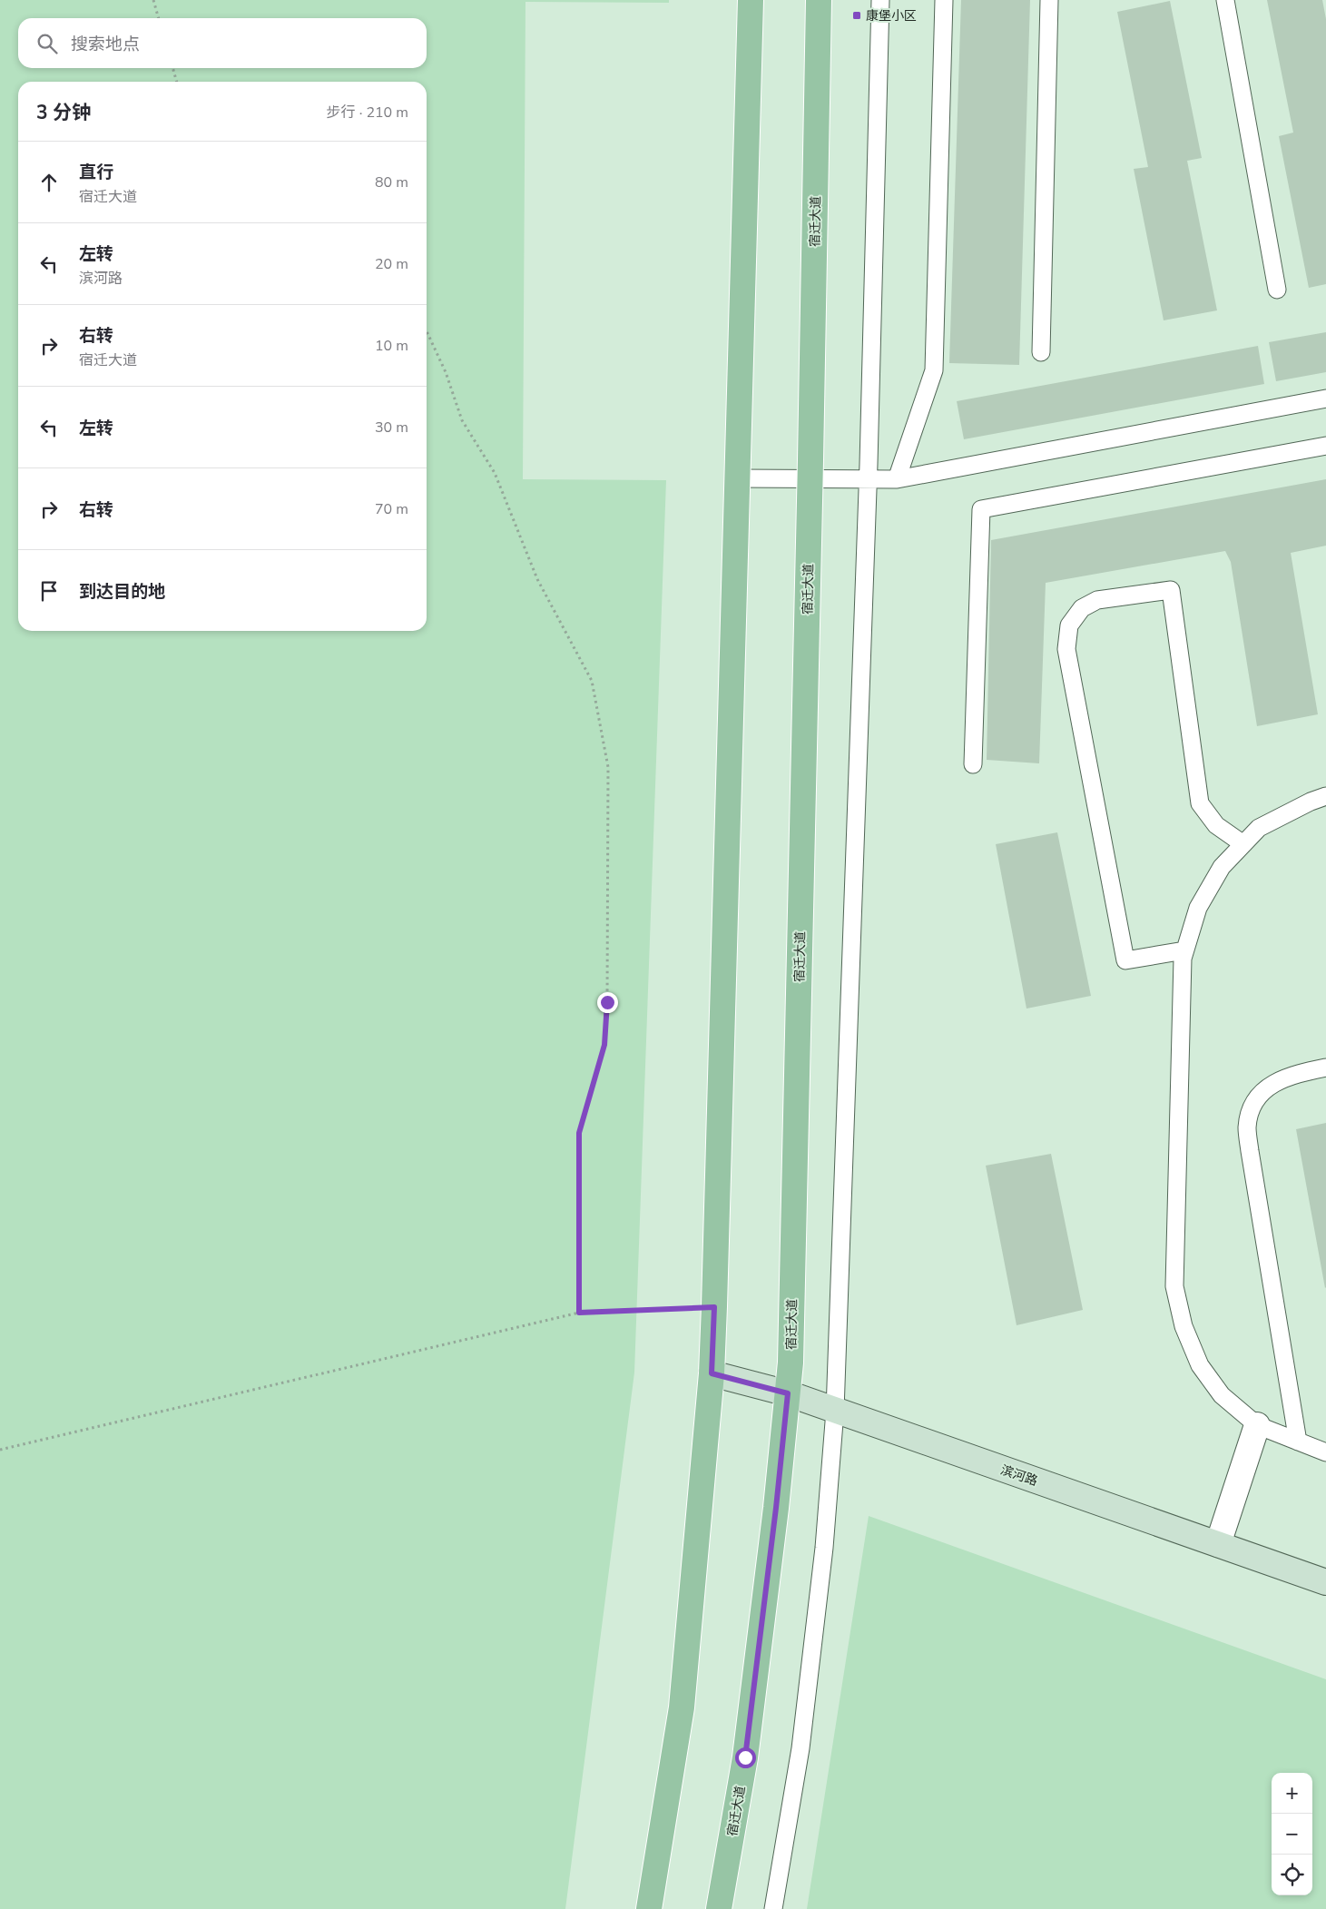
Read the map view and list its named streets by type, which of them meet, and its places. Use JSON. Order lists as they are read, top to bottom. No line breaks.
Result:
{"streets":{"main road":["宿迁大道","滨河路"]},"crossings":[["宿迁大道","滨河路"]],"places":{"transit":["康堡小区"]},"page":{"search":"搜索地点","heading":["3 分钟","步行 · 210 m"],"list":[["直行","宿迁大道","80 m"],["左转","滨河路","20 m"],["右转","宿迁大道","10 m"],["左转","30 m"],["右转","70 m"],"到达目的地"],"map_buttons":["+","−"]}}
